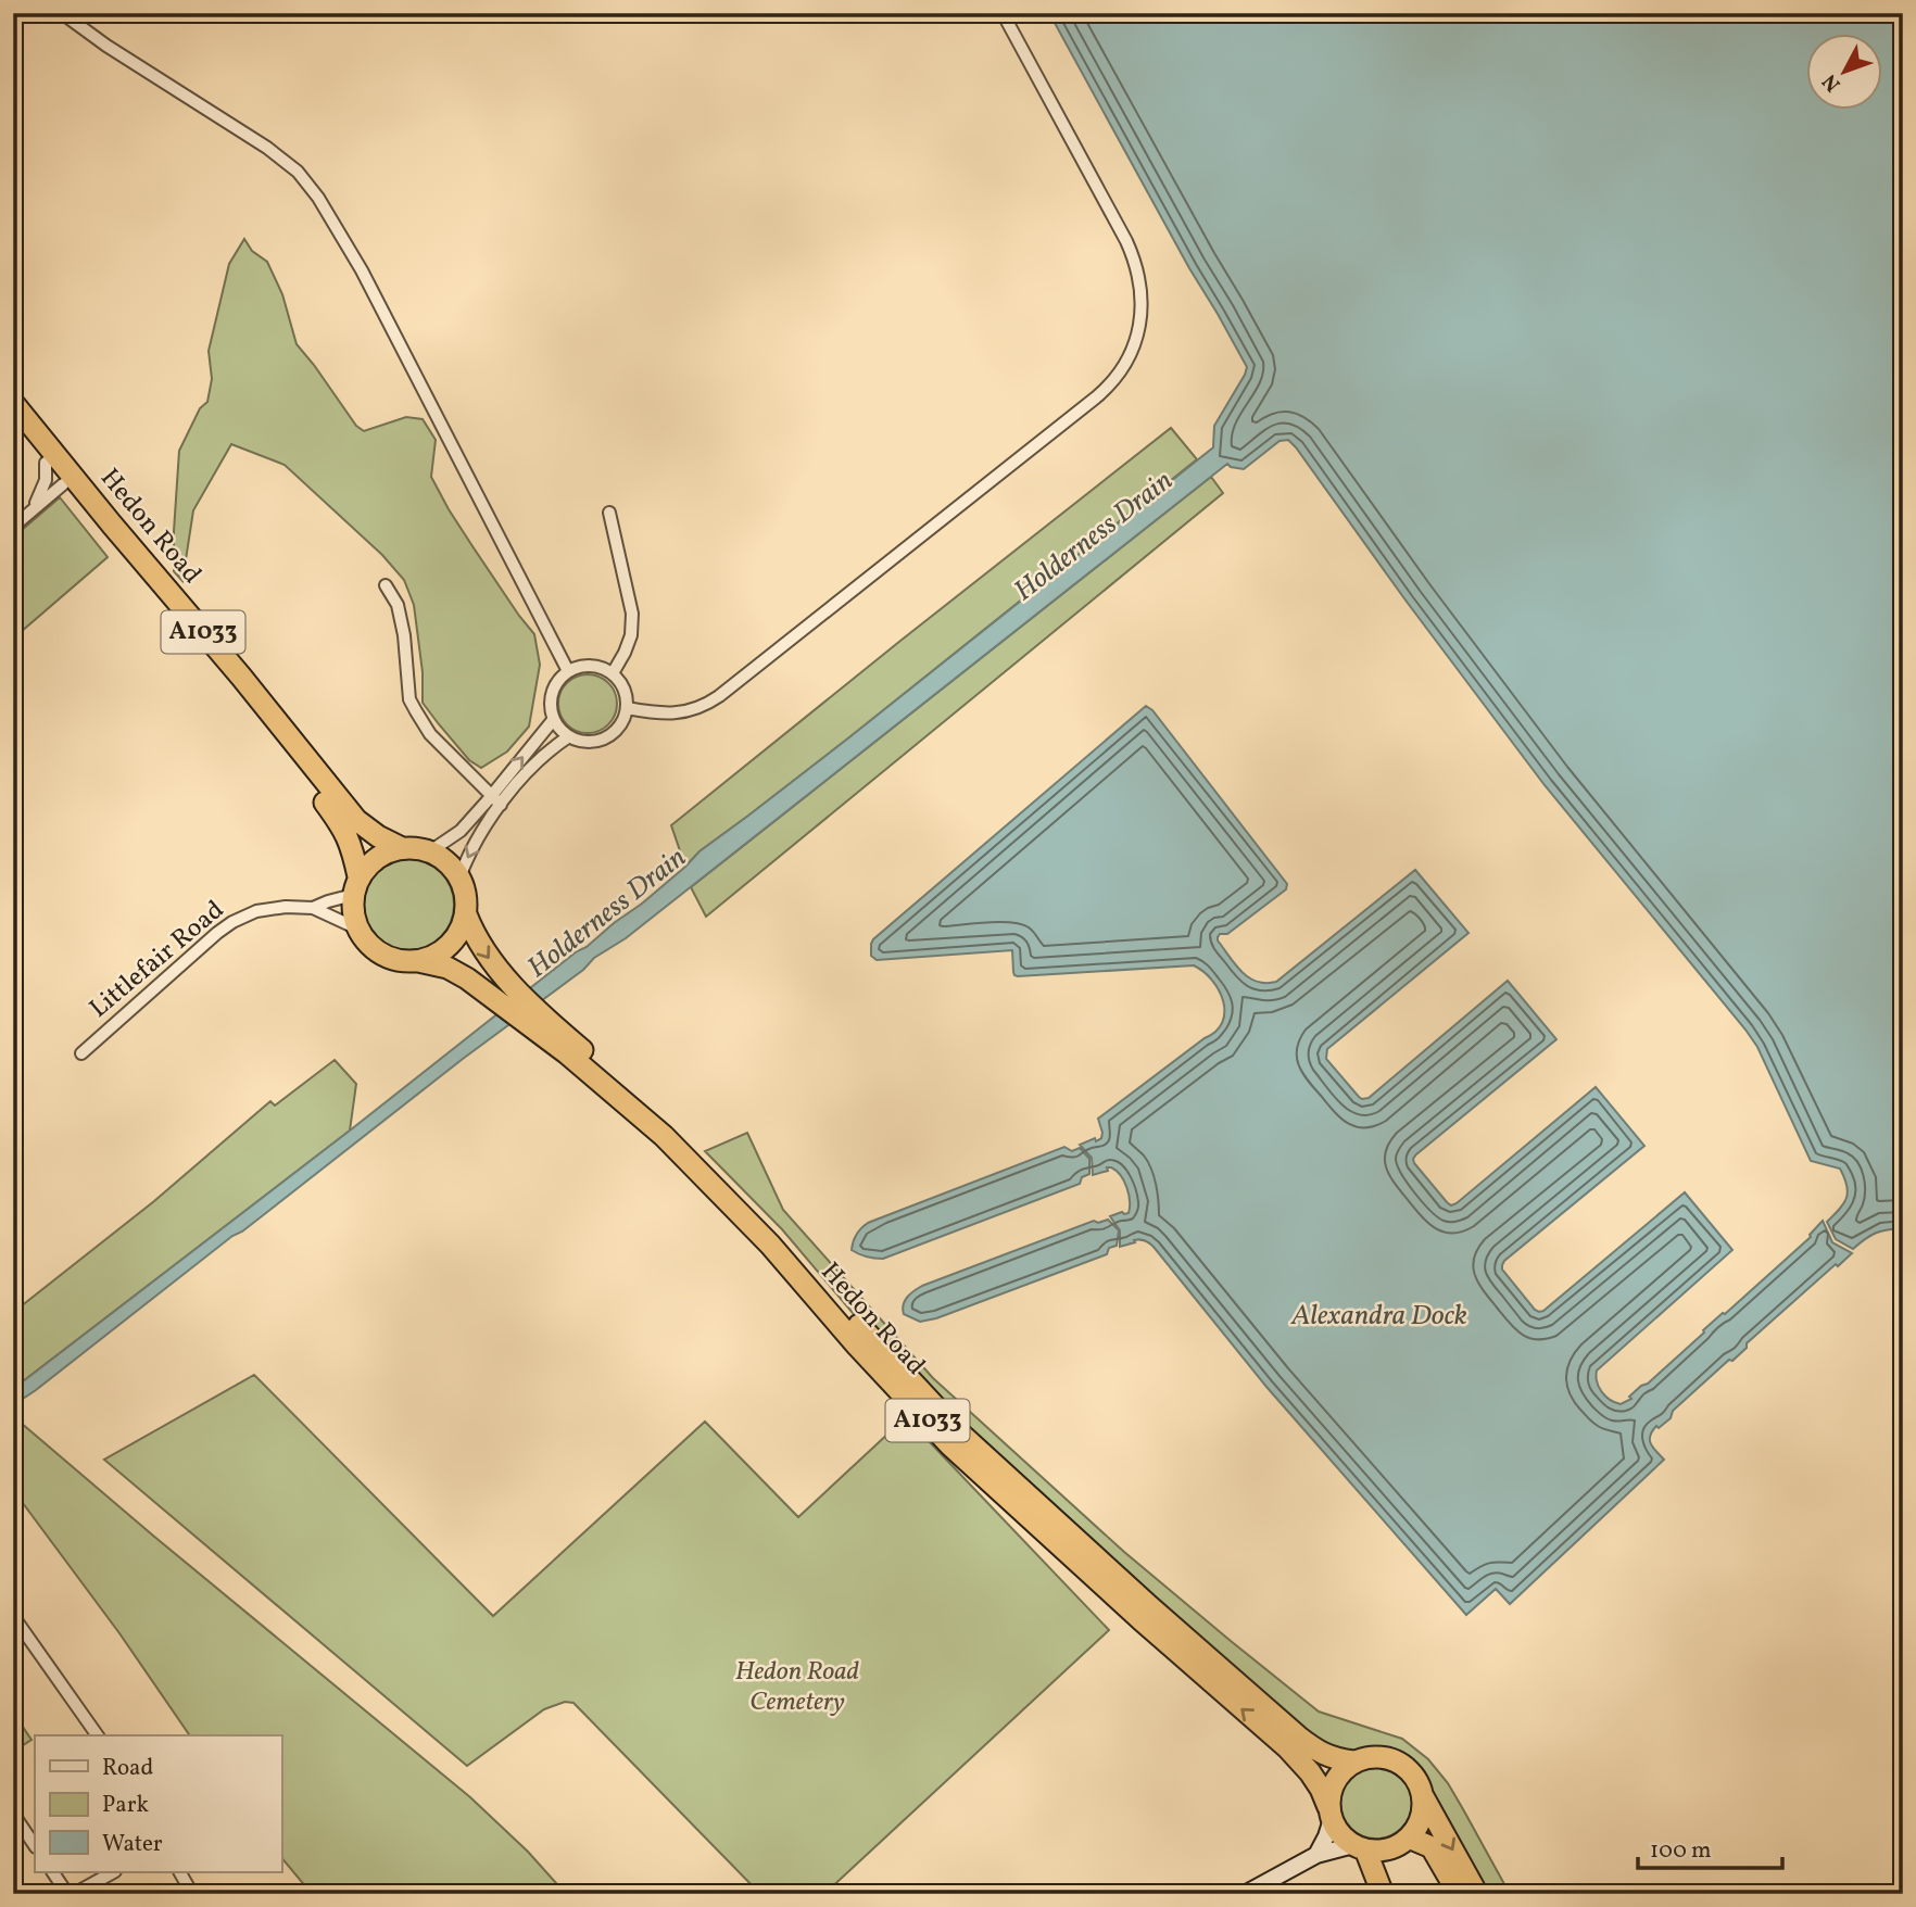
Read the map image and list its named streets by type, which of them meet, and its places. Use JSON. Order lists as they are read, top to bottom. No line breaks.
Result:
{"streets":{"highway":["Hedon Road","A1033"],"street":["Littlefair Road"]},"crossings":[["Hedon Road","A1033"],["Hedon Road","Littlefair Road"],["A1033","Littlefair Road"]],"water":["Holderness Drain","Alexandra Dock"],"parks":["Hedon Road Cemetery"],"legend":["Road","Park","Water"],"scale_bar":"100 m","north":"bottom left"}
